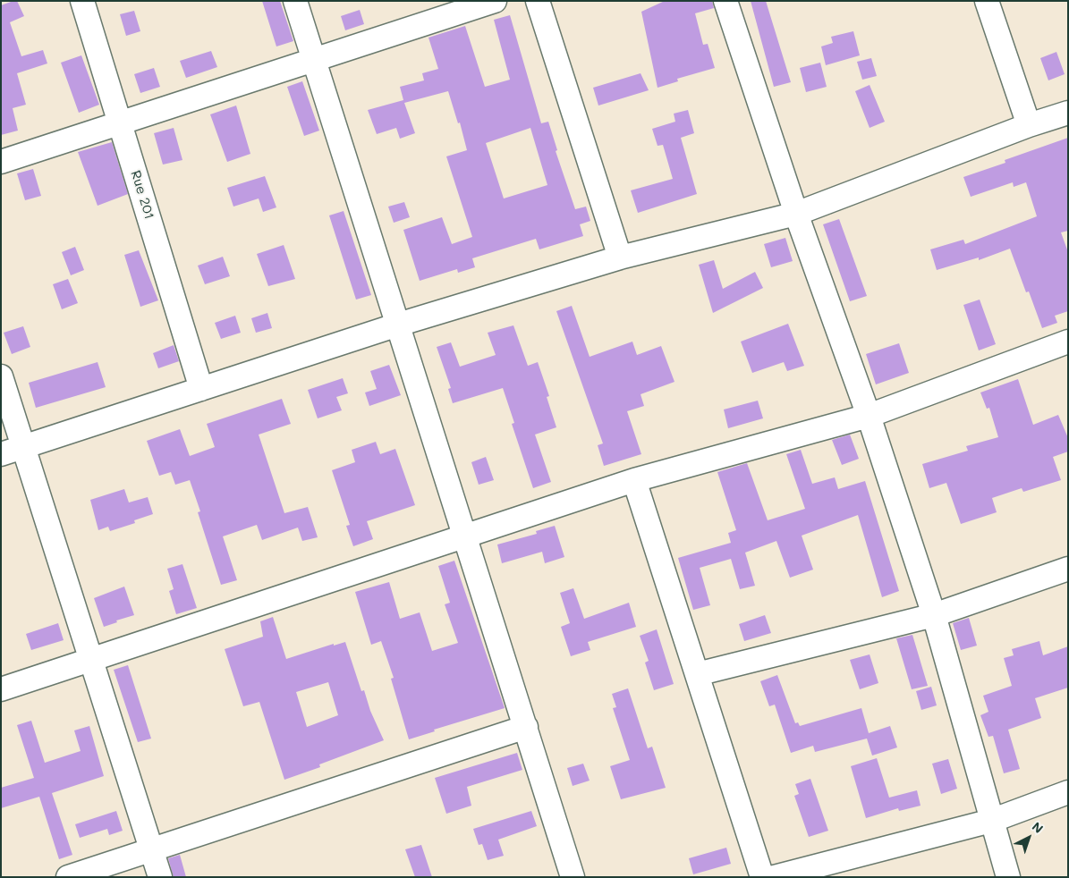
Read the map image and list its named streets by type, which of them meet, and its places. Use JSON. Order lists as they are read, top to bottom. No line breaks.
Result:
{"streets":{"street":["Rue 201"]},"north":"top right"}
